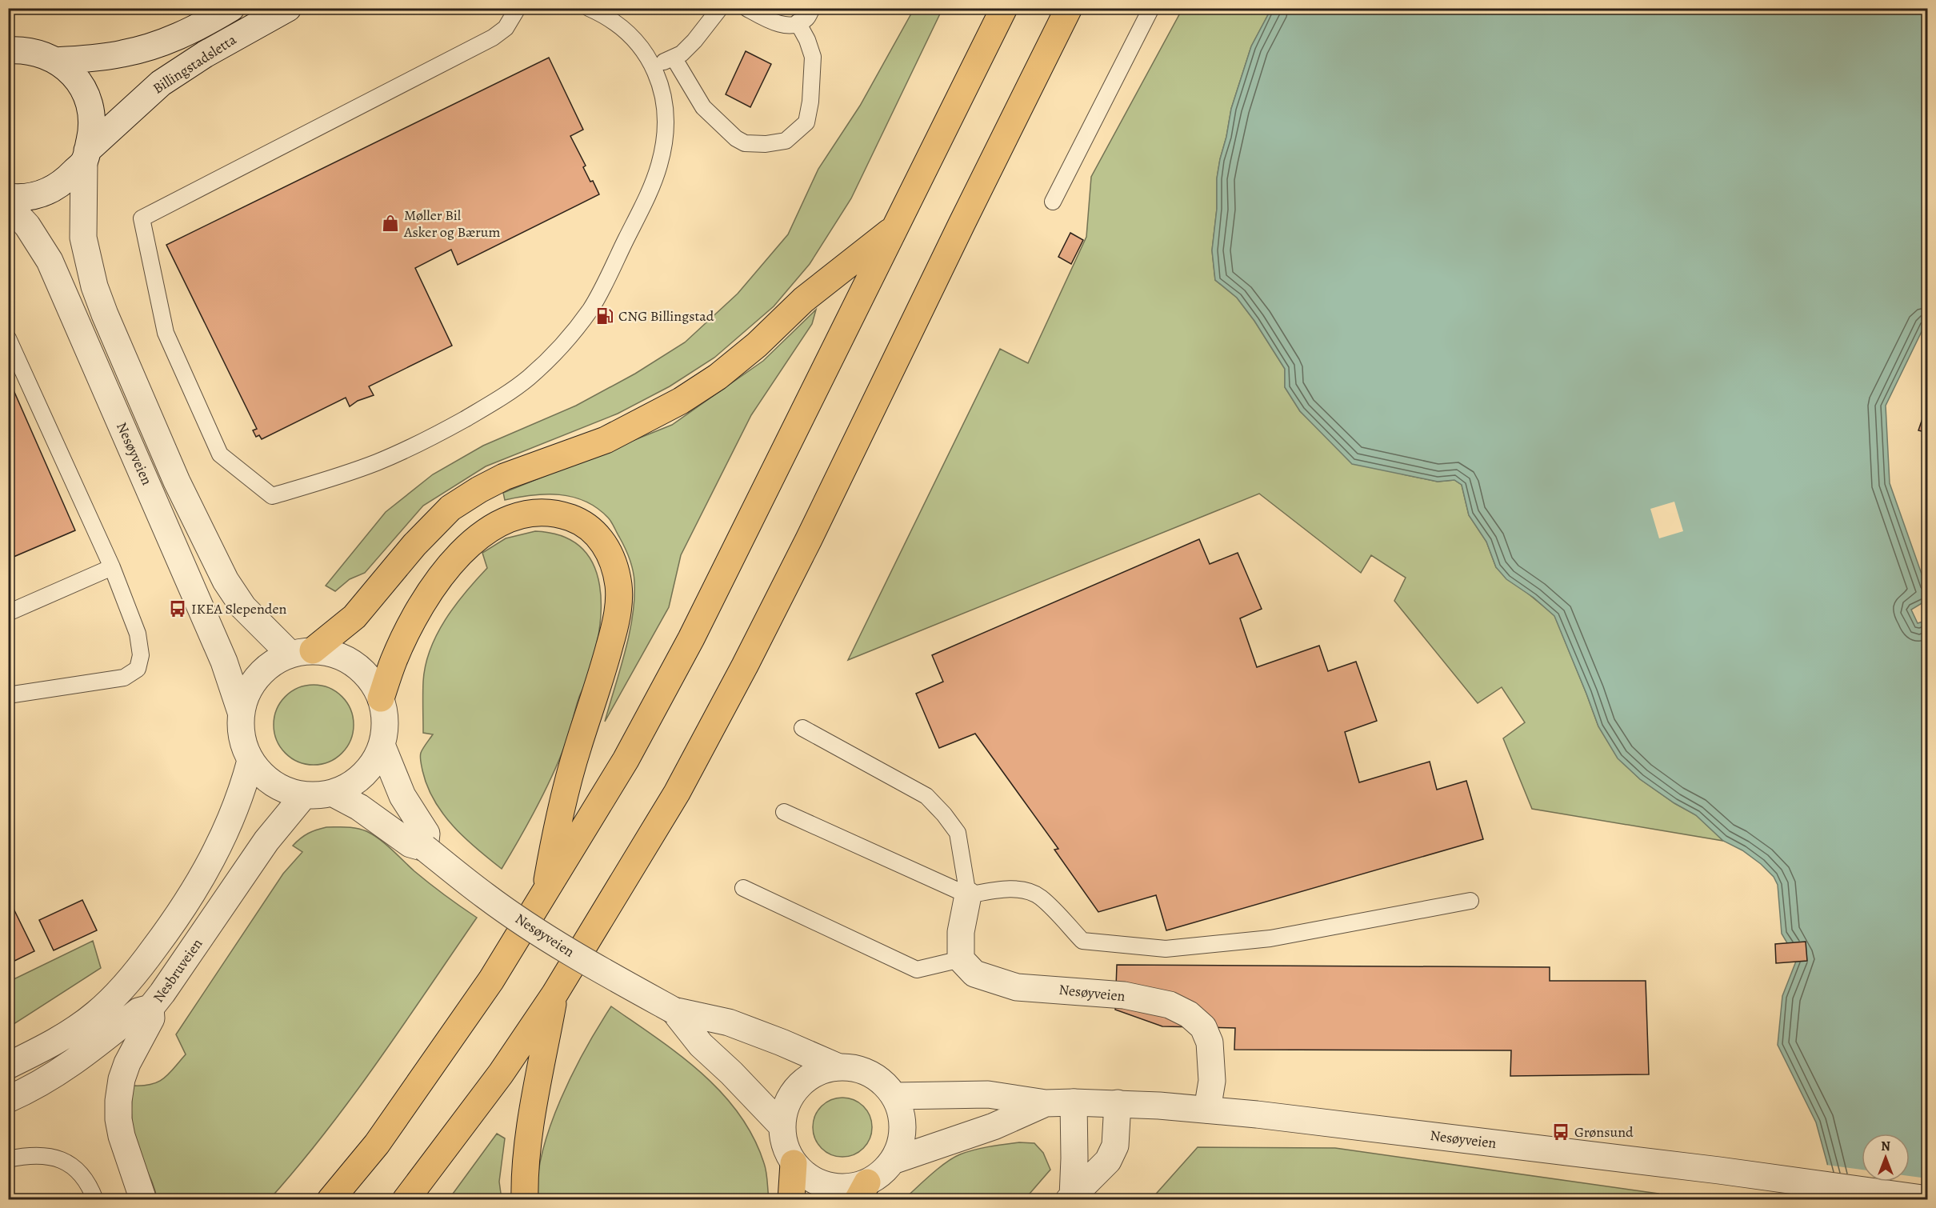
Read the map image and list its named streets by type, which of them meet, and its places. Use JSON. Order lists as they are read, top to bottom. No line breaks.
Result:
{"streets":{"street":["Billingstadsletta","Nesøyveien","Nesbruveien"]},"crossings":[["Billingstadsletta","Nesøyveien"],["Nesøyveien","Nesbruveien"]],"places":{"shop":["Møller Bil Asker og Bærum"],"fuel station":["CNG Billingstad"],"bus stop":["IKEA Slependen","Grønsund"]},"north":"top"}
